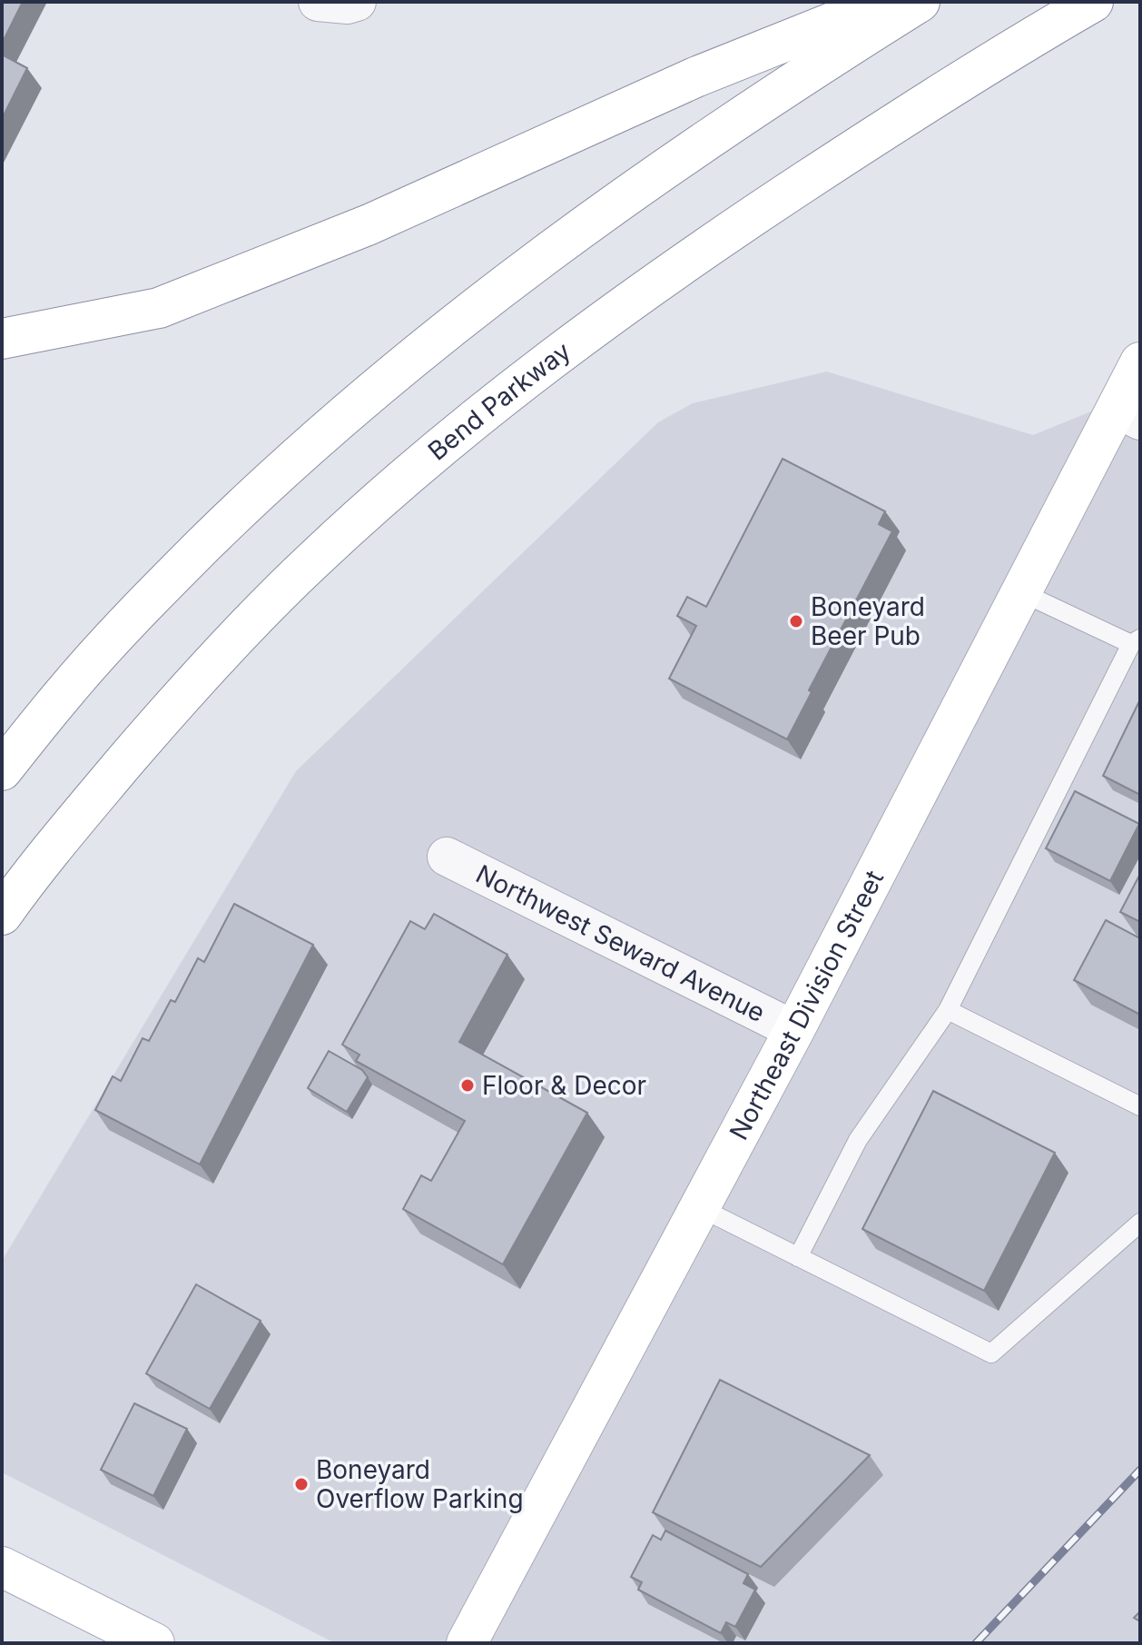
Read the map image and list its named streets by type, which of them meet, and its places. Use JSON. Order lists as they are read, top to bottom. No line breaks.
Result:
{"streets":{"main road":["Bend Parkway","Northeast Division Street"],"street":["Northwest Seward Avenue"]},"crossings":[["Northwest Seward Avenue","Northeast Division Street"]],"places":["Boneyard Beer Pub","Floor & Decor","Boneyard Overflow Parking"]}
